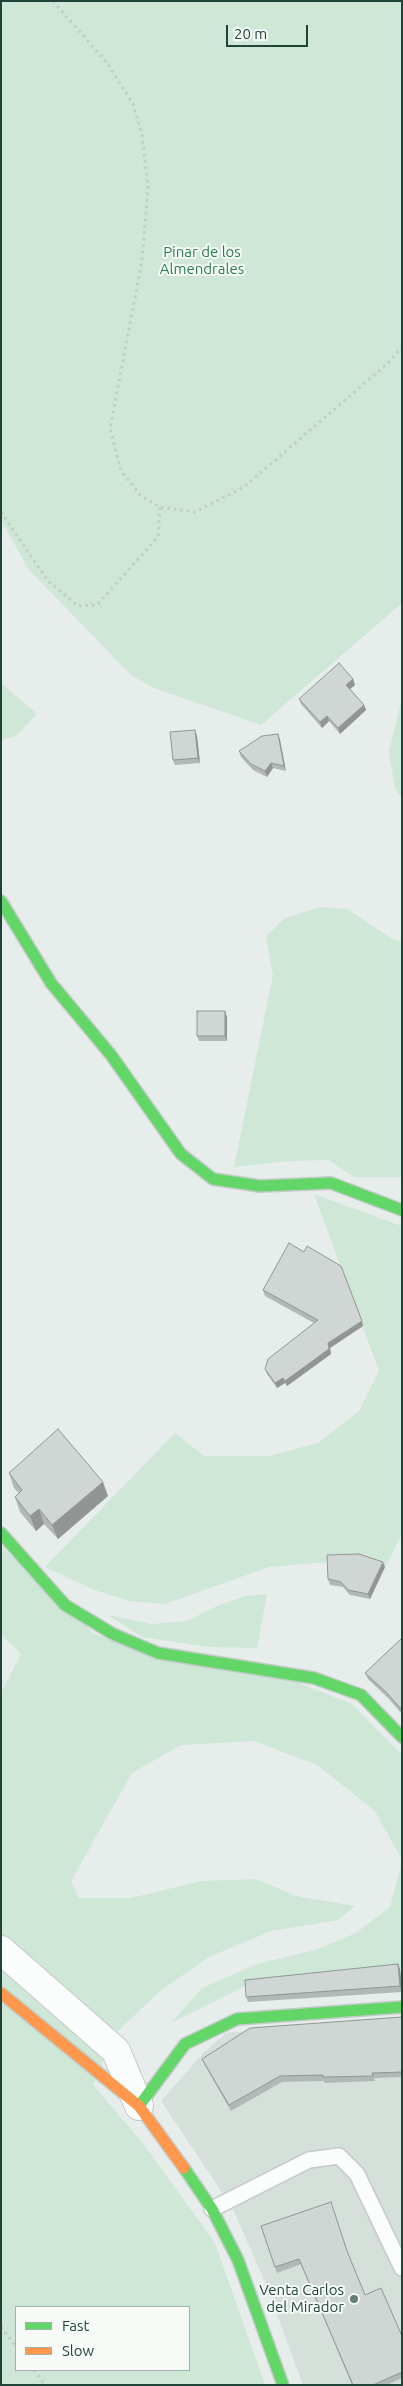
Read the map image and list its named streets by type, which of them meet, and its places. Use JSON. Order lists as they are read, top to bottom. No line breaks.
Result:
{"parks":["Pinar de los Almendrales"],"places":["Venta Carlos del Mirador"],"legend":["Fast","Slow"],"scale_bar":"20 m"}
